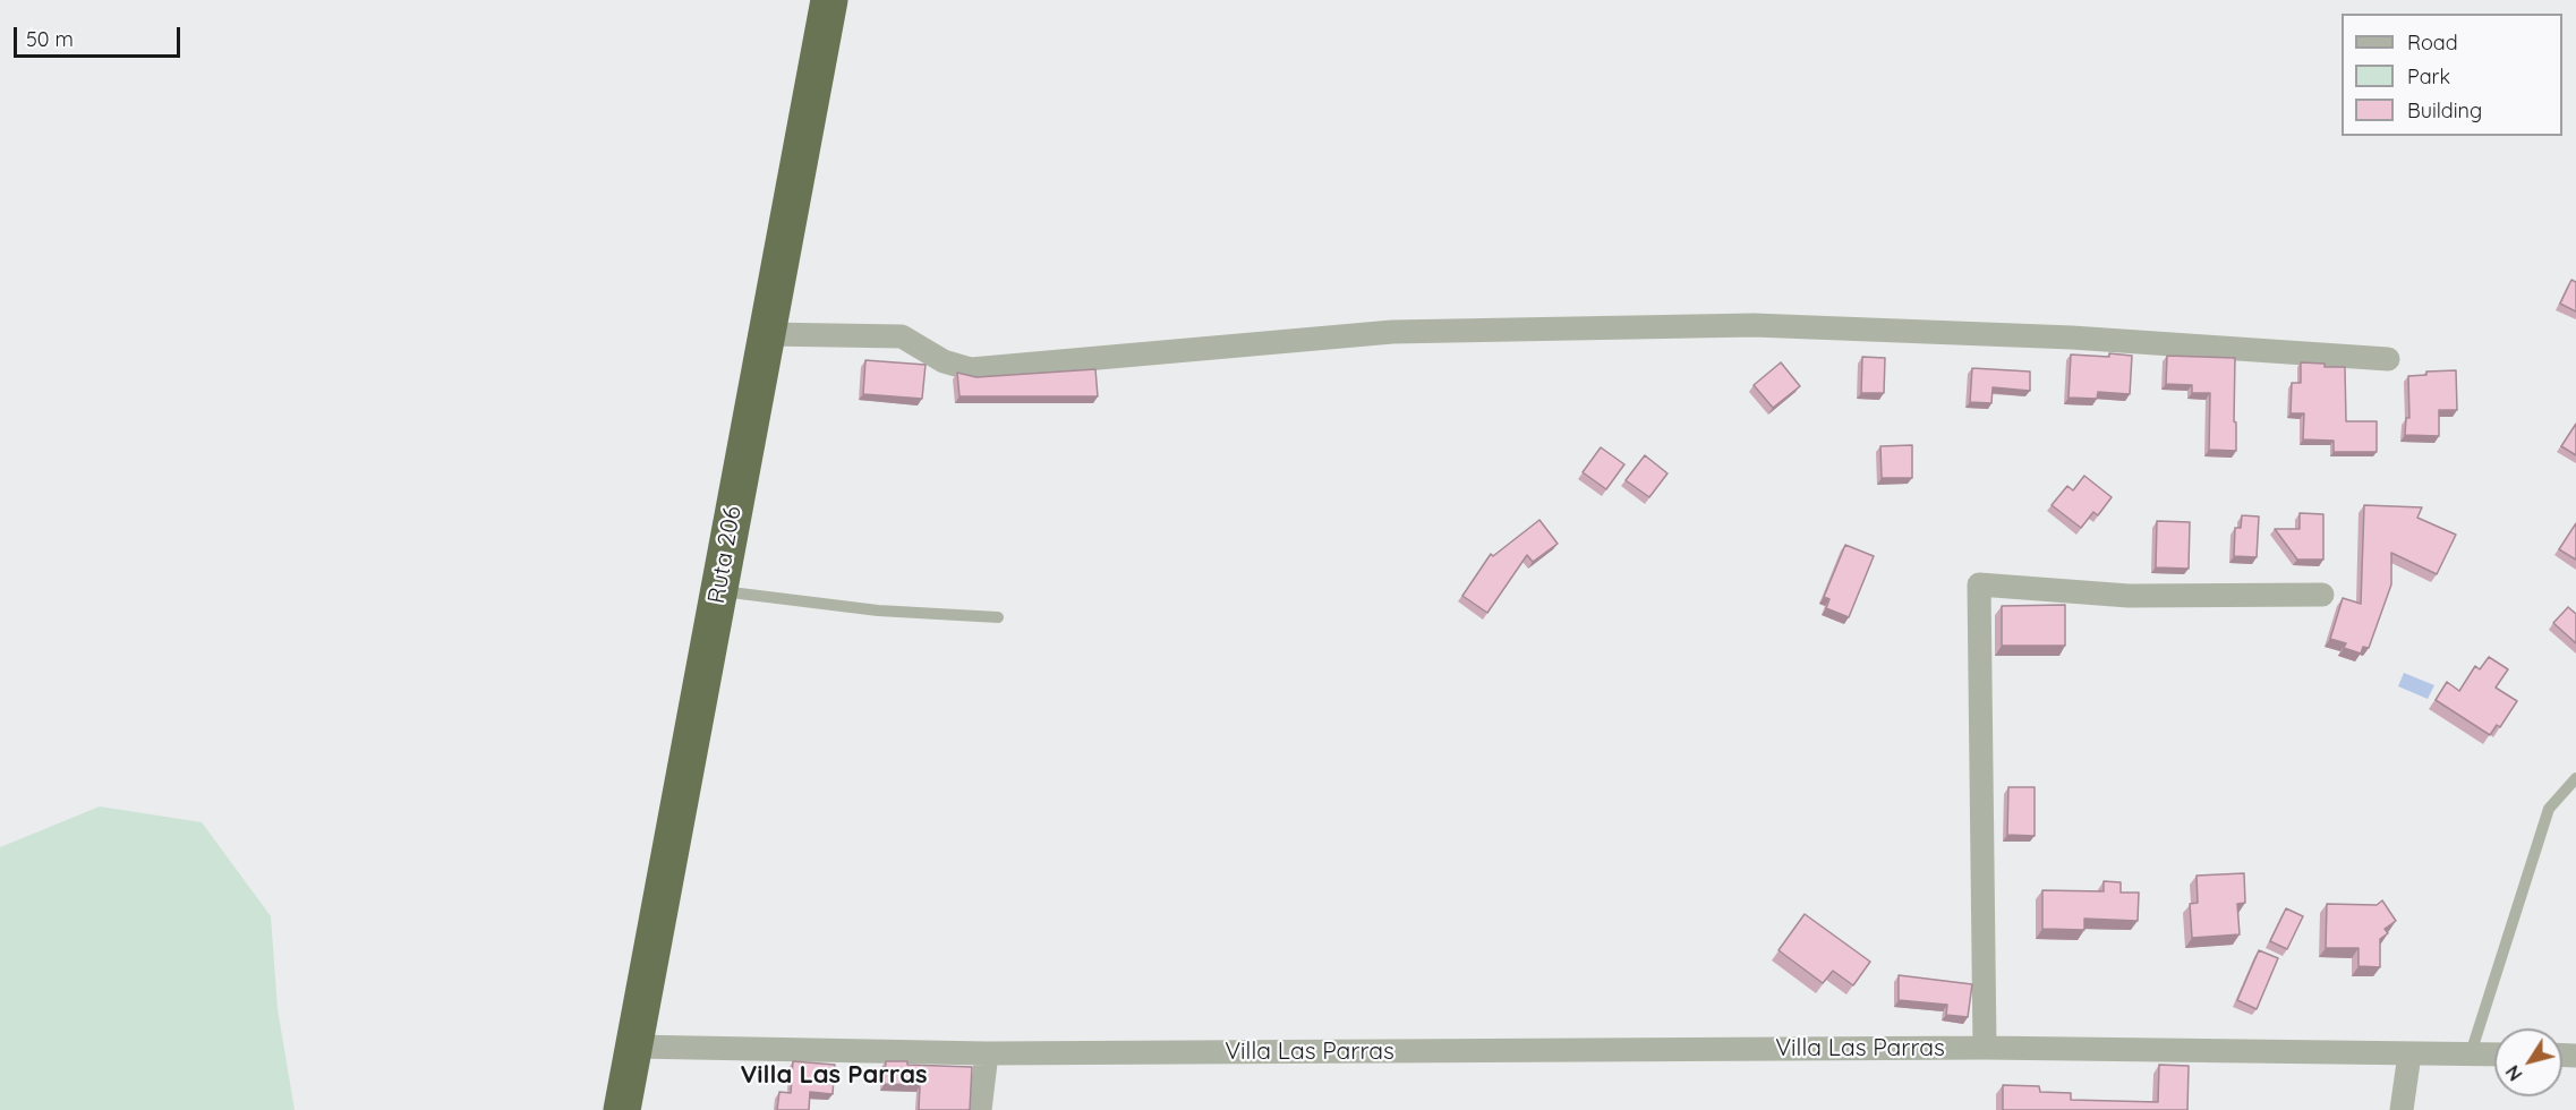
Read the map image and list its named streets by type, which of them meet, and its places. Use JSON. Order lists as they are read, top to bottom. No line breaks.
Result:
{"streets":{"highway":["Ruta 206"],"street":["Villa Las Parras"]},"crossings":[["Ruta 206","Villa Las Parras"]],"districts":["Villa Las Parras"],"legend":["Road","Park","Building"],"scale_bar":"50 m","north":"bottom left"}
